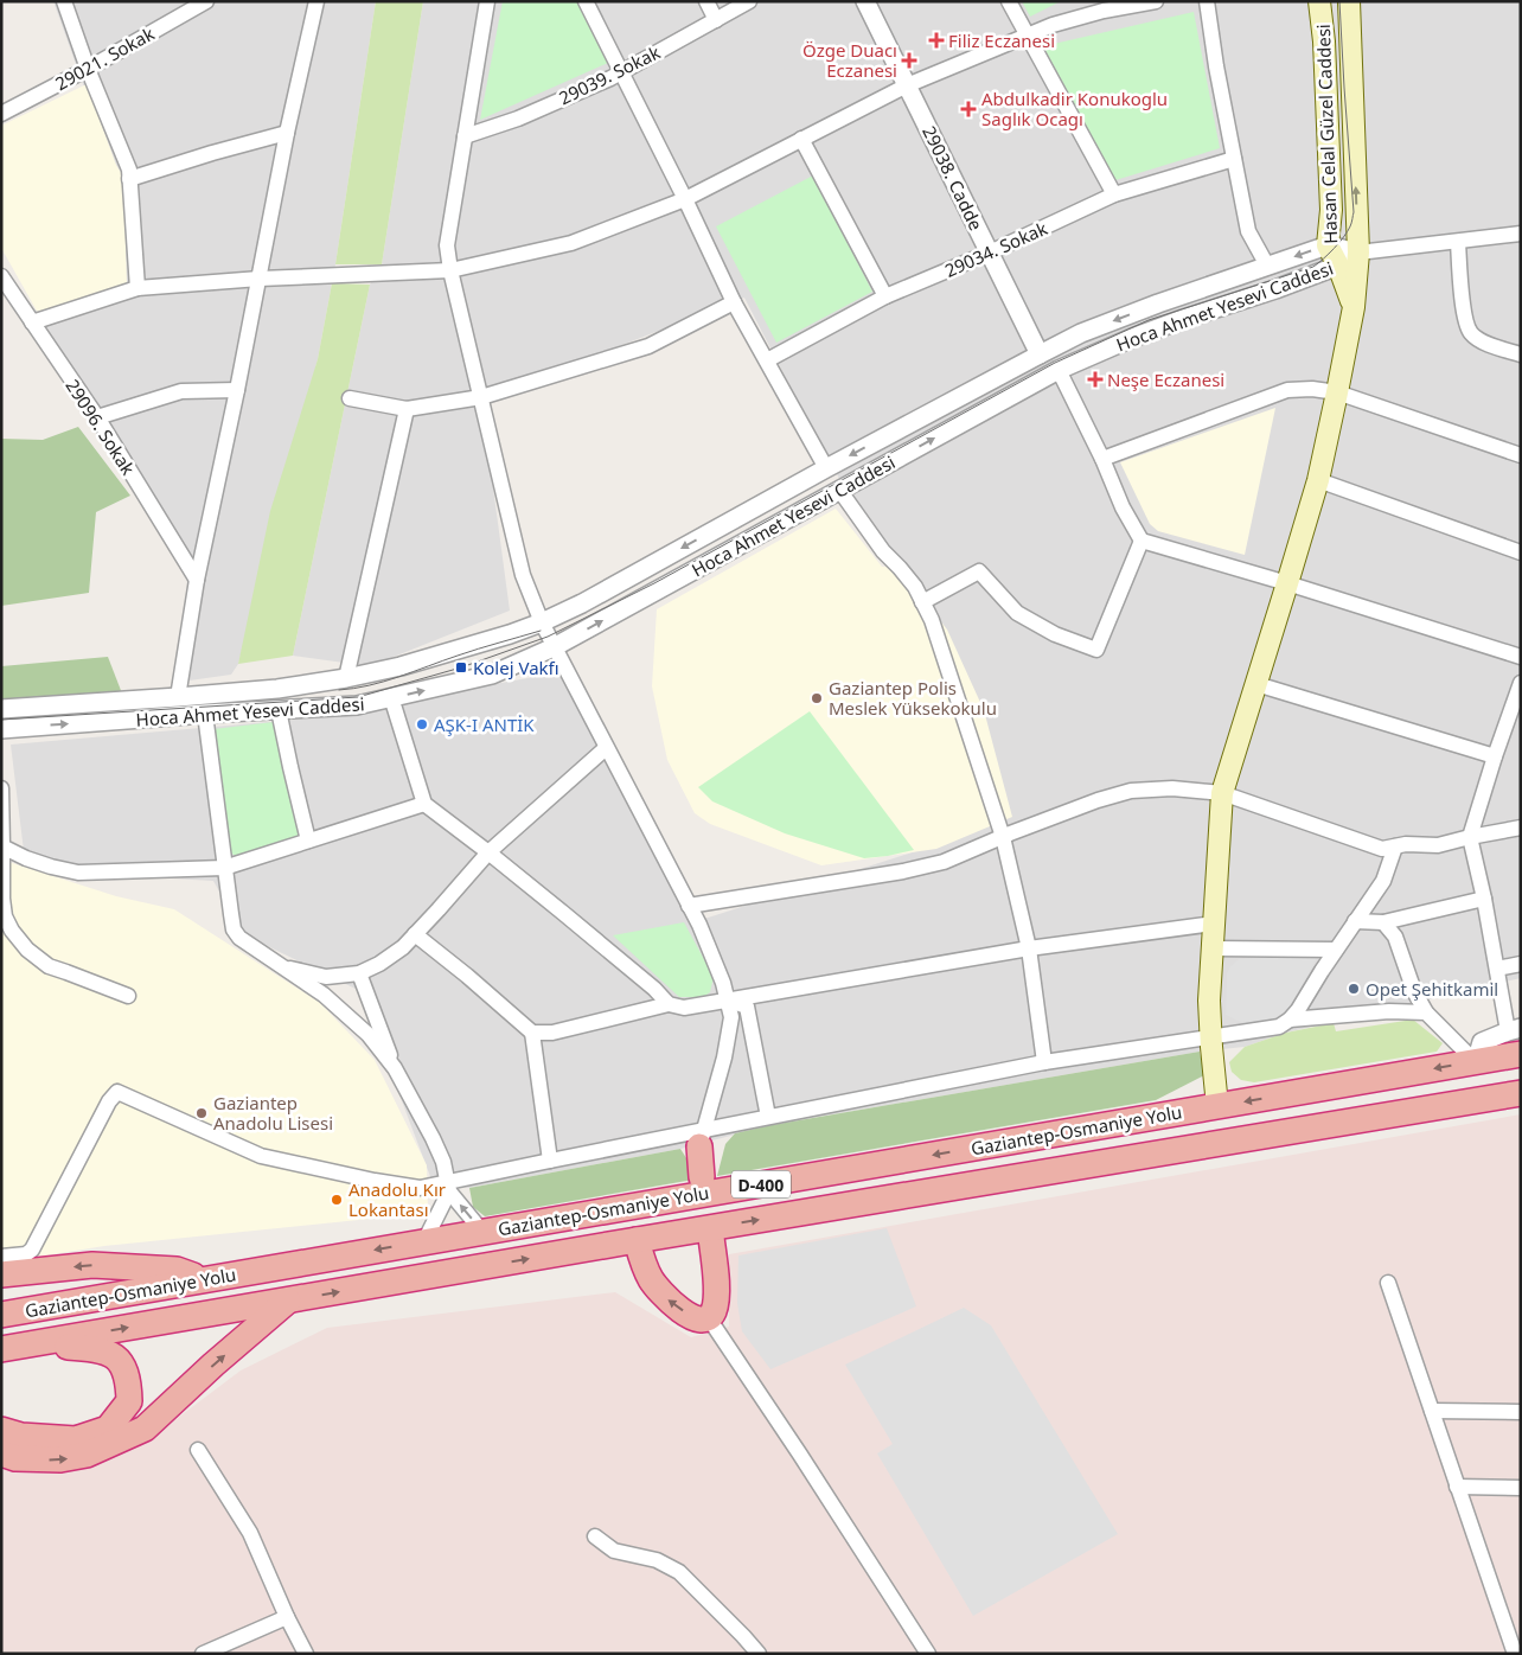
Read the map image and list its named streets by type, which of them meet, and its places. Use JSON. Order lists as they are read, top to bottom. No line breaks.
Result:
{"streets":{"highway":["Gaziantep-Osmaniye Yolu","D-400"],"main road":["Hasan Celal Güzel Caddesi"],"street":["29021. Sokak","29039. Sokak","29038. Cadde","29034. Sokak","Hoca Ahmet Yesevi Caddesi","29096. Sokak"]},"crossings":[["Hasan Celal Güzel Caddesi","Hoca Ahmet Yesevi Caddesi"],["Hasan Celal Güzel Caddesi","Gaziantep-Osmaniye Yolu"],["29038. Cadde","29034. Sokak"],["29038. Cadde","Hoca Ahmet Yesevi Caddesi"]],"places":{"health":["Filiz Eczanesi","Özge Duacı Eczanesi","Abdulkadir Konukoglu Saglık Ocagı","Neşe Eczanesi"],"transit":["Kolej Vakfı"],"other":["Gaziantep Polis Meslek Yüksekokulu","AŞK-I ANTİK","Opet Şehitkamil","Gaziantep Anadolu Lisesi","Anadolu Kır Lokantası"]}}
